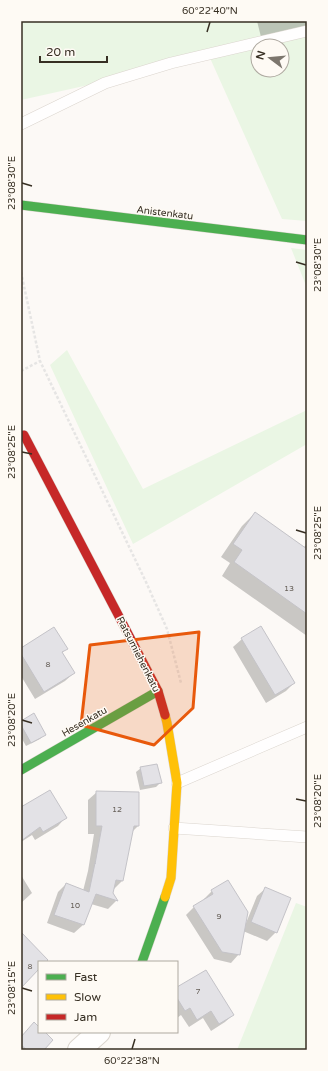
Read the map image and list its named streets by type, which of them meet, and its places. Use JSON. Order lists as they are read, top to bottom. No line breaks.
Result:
{"streets":{"street":["Anistenkatu","Ratsumiehenkatu","Hesenkatu"]},"crossings":[["Ratsumiehenkatu","Hesenkatu"]],"house_numbers":["13","8","12","10","9","8","7"],"legend":["Fast","Slow","Jam"],"scale_bar":"20 m","north":"left","coordinates":["60°22'40\"N","23°08'30\"E","23°08'25\"E","23°08'20\"E","23°08'15\"E","60°22'38\"N"]}
